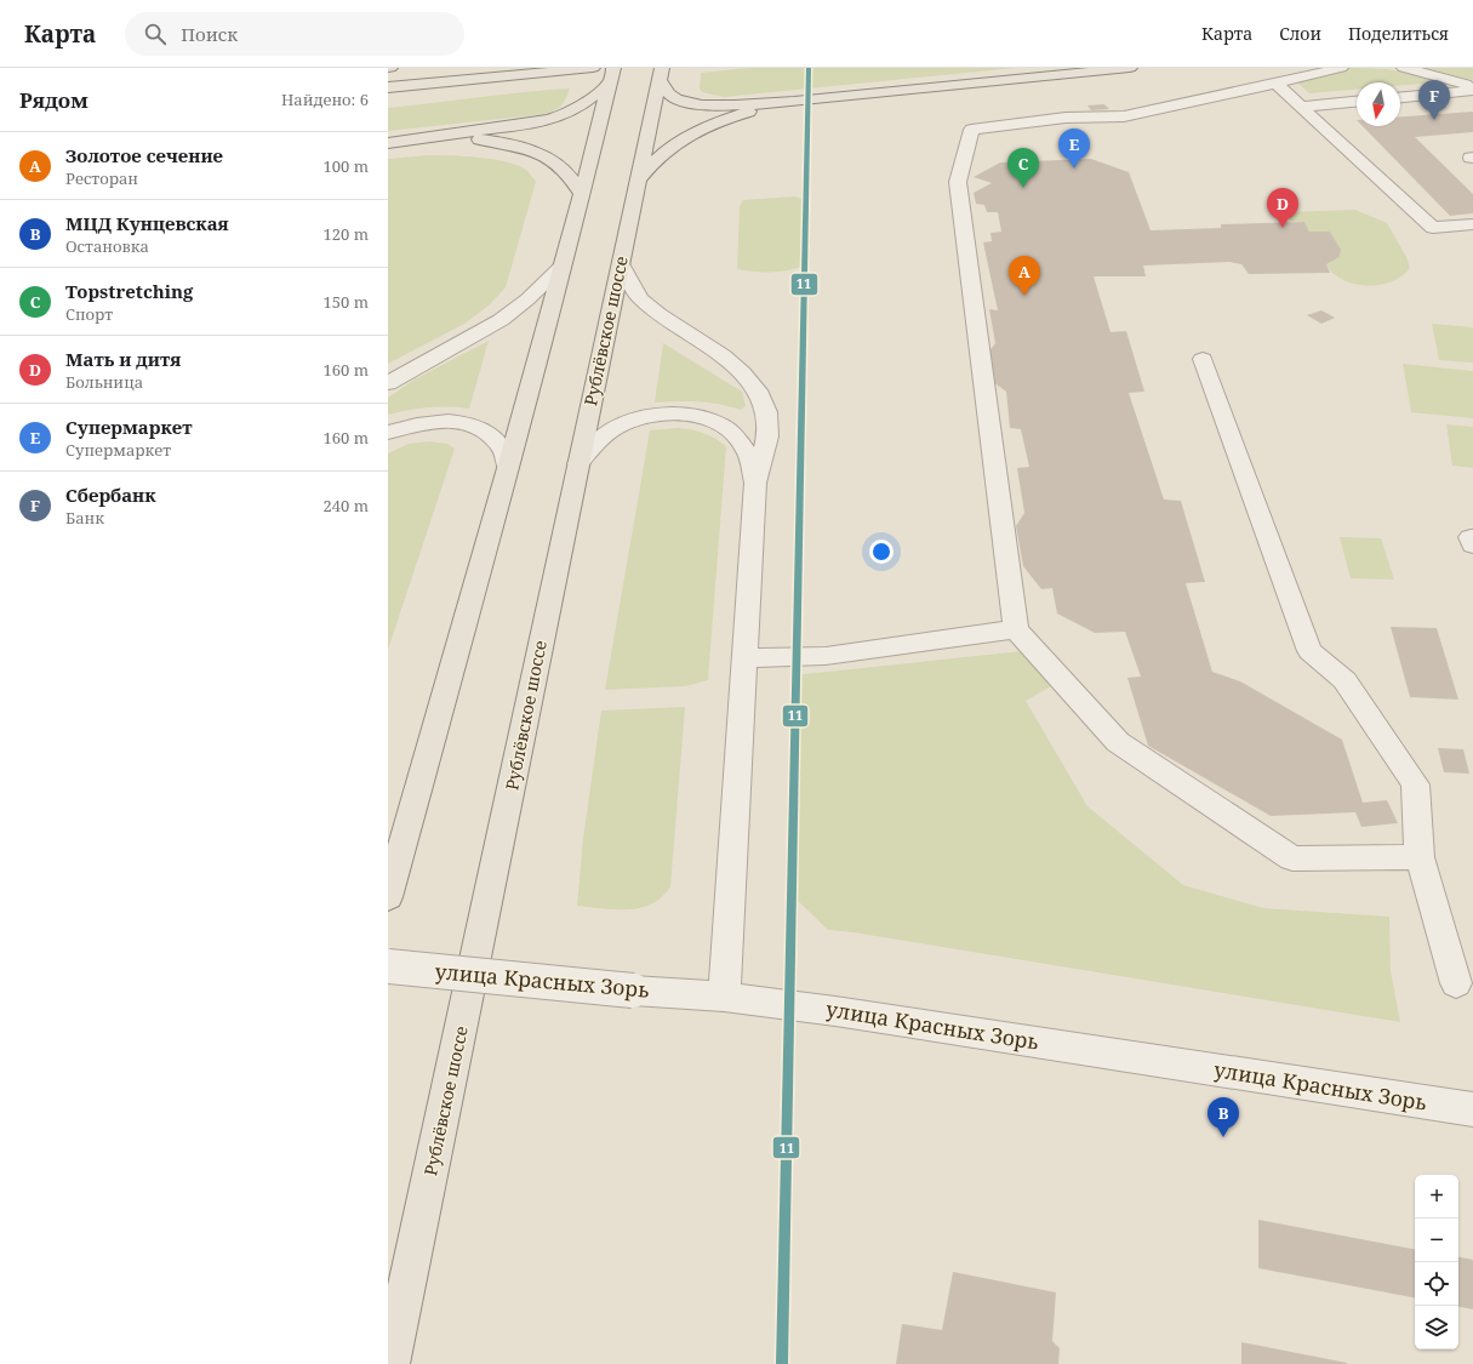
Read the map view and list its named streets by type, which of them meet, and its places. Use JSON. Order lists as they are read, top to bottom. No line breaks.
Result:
{"streets":{"main road":["Рублёвское шоссе"],"street":["улица Красных Зорь"]},"lines":["transit line 11"],"north":"bottom","page":{"header":"Карта","search":"Поиск","nav":["Карта","Слои","Поделиться"],"heading":["Рядом","Найдено: 6"],"pins":["F","E","C","D","A","B"],"list":[{"mark":"A","name":"Золотое сечение","note":"Ресторан","value":"100 m"},{"mark":"B","name":"МЦД Кунцевская","note":"Остановка","value":"120 m"},{"mark":"C","name":"Topstretching","note":"Спорт","value":"150 m"},{"mark":"D","name":"Мать и дитя","note":"Больница","value":"160 m"},{"mark":"E","name":"Супермаркет","note":"Супермаркет","value":"160 m"},{"mark":"F","name":"Сбербанк","note":"Банк","value":"240 m"}],"map_buttons":["+","−"]}}
